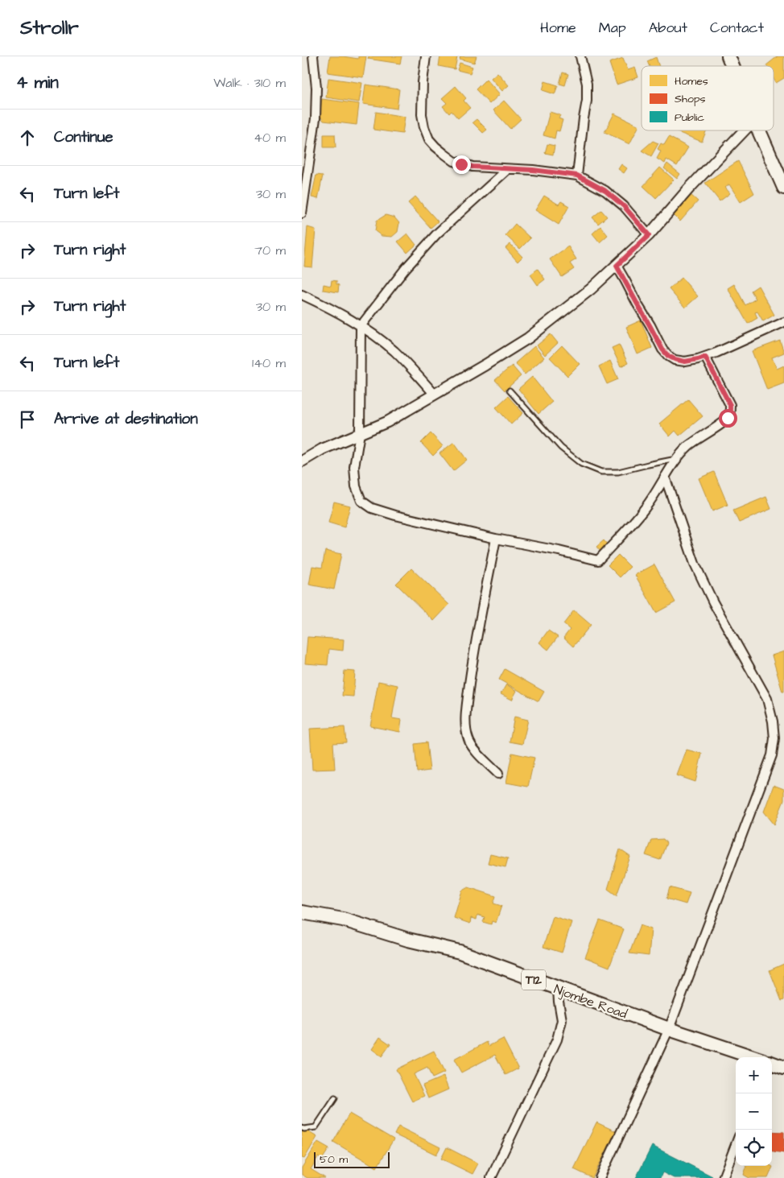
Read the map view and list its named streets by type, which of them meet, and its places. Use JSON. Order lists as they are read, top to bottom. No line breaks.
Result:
{"streets":{"highway":["T12","Njombe Road"]},"legend":["Homes","Shops","Public"],"scale_bar":"50 m","page":{"header":"Strollr","nav":["Home","Map","About","Contact"],"heading":["4 min","Walk · 310 m"],"list":[["Continue","40 m"],["Turn left","30 m"],["Turn right","70 m"],["Turn right","30 m"],["Turn left","140 m"],"Arrive at destination"],"map_buttons":["+","−"],"scale":"50 m"}}
